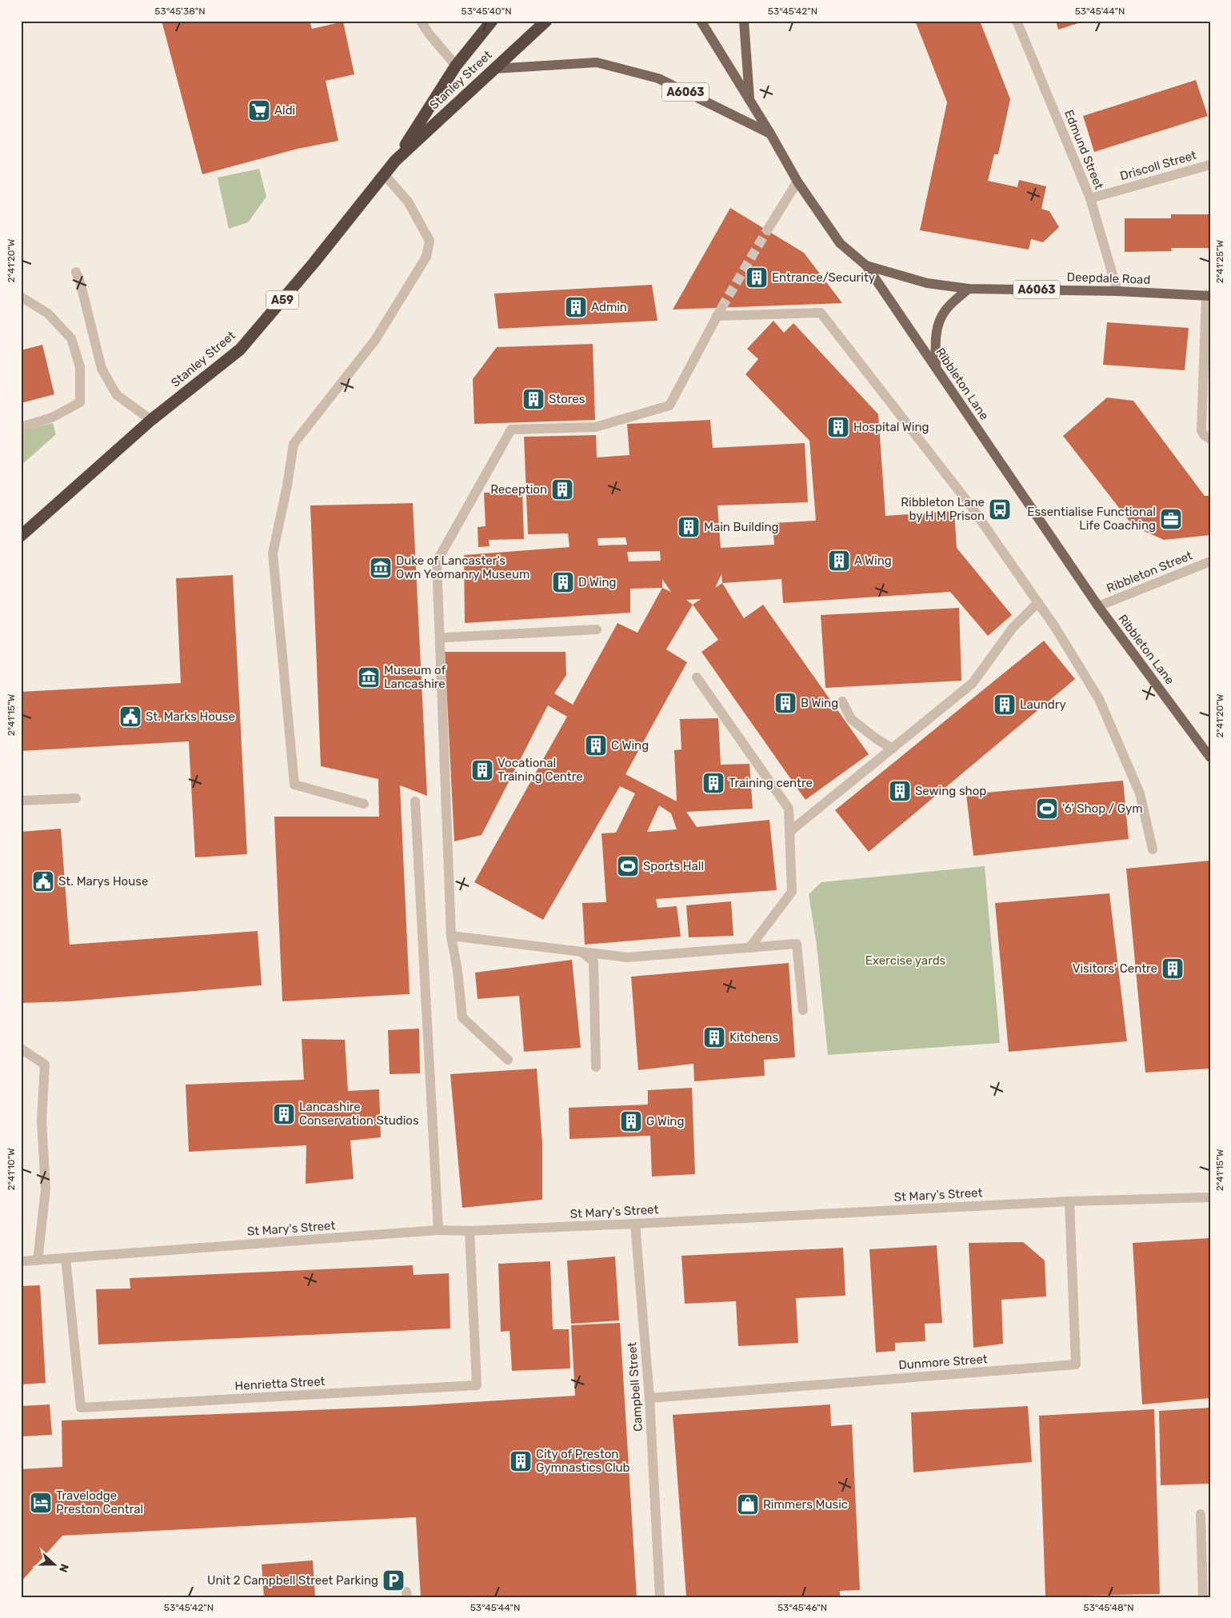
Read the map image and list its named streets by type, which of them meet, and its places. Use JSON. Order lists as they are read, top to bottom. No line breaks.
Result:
{"streets":{"highway":["Stanley Street","A59"],"main road":["A6063","Deepdale Road","Ribbleton Lane"],"street":["Edmund Street","Driscoll Street","Ribbleton Street","St Mary's Street","Dunmore Street","Henrietta Street","Campbell Street"]},"crossings":[["Stanley Street","A6063"],["A6063","Ribbleton Lane"],["Edmund Street","Driscoll Street"],["Edmund Street","Deepdale Road"],["Deepdale Road","Ribbleton Lane"],["Ribbleton Lane","Ribbleton Street"],["St Mary's Street","Dunmore Street"],["St Mary's Street","Henrietta Street"],["St Mary's Street","Campbell Street"],["Dunmore Street","Campbell Street"]],"parks":["Exercise yards"],"places":{"supermarket":["Aldi"],"building":["Entrance/Security","Admin","Stores","Hospital Wing","Reception","Main Building","A Wing","D Wing","B Wing","Laundry","C Wing","Vocational Training Centre","Training centre","Sewing shop","Visitors' Centre","Kitchens","Lancashire Conservation Studios","G Wing","City of Preston Gymnastics Club"],"bus stop":["Ribbleton Lane by H M Prison"],"office":["Essentialise Functional Life Coaching"],"museum":["Duke of Lancaster's Own Yeomanry Museum","Museum of Lancashire"],"public building":["St. Marks House","St. Marys House"],"sports":["'6' Shop / Gym","Sports Hall"],"hotel":["Travelodge Preston Central"],"shop":["Rimmers Music"],"parking":["Unit 2 Campbell Street Parking"]},"north":"right","coordinates":["53°45'38\"N","53°45'40\"N","53°45'42\"N","53°45'44\"N","2°41'20\"W","2°41'25\"W","2°41'15\"W","2°41'10\"W","53°45'46\"N","53°45'48\"N"]}
